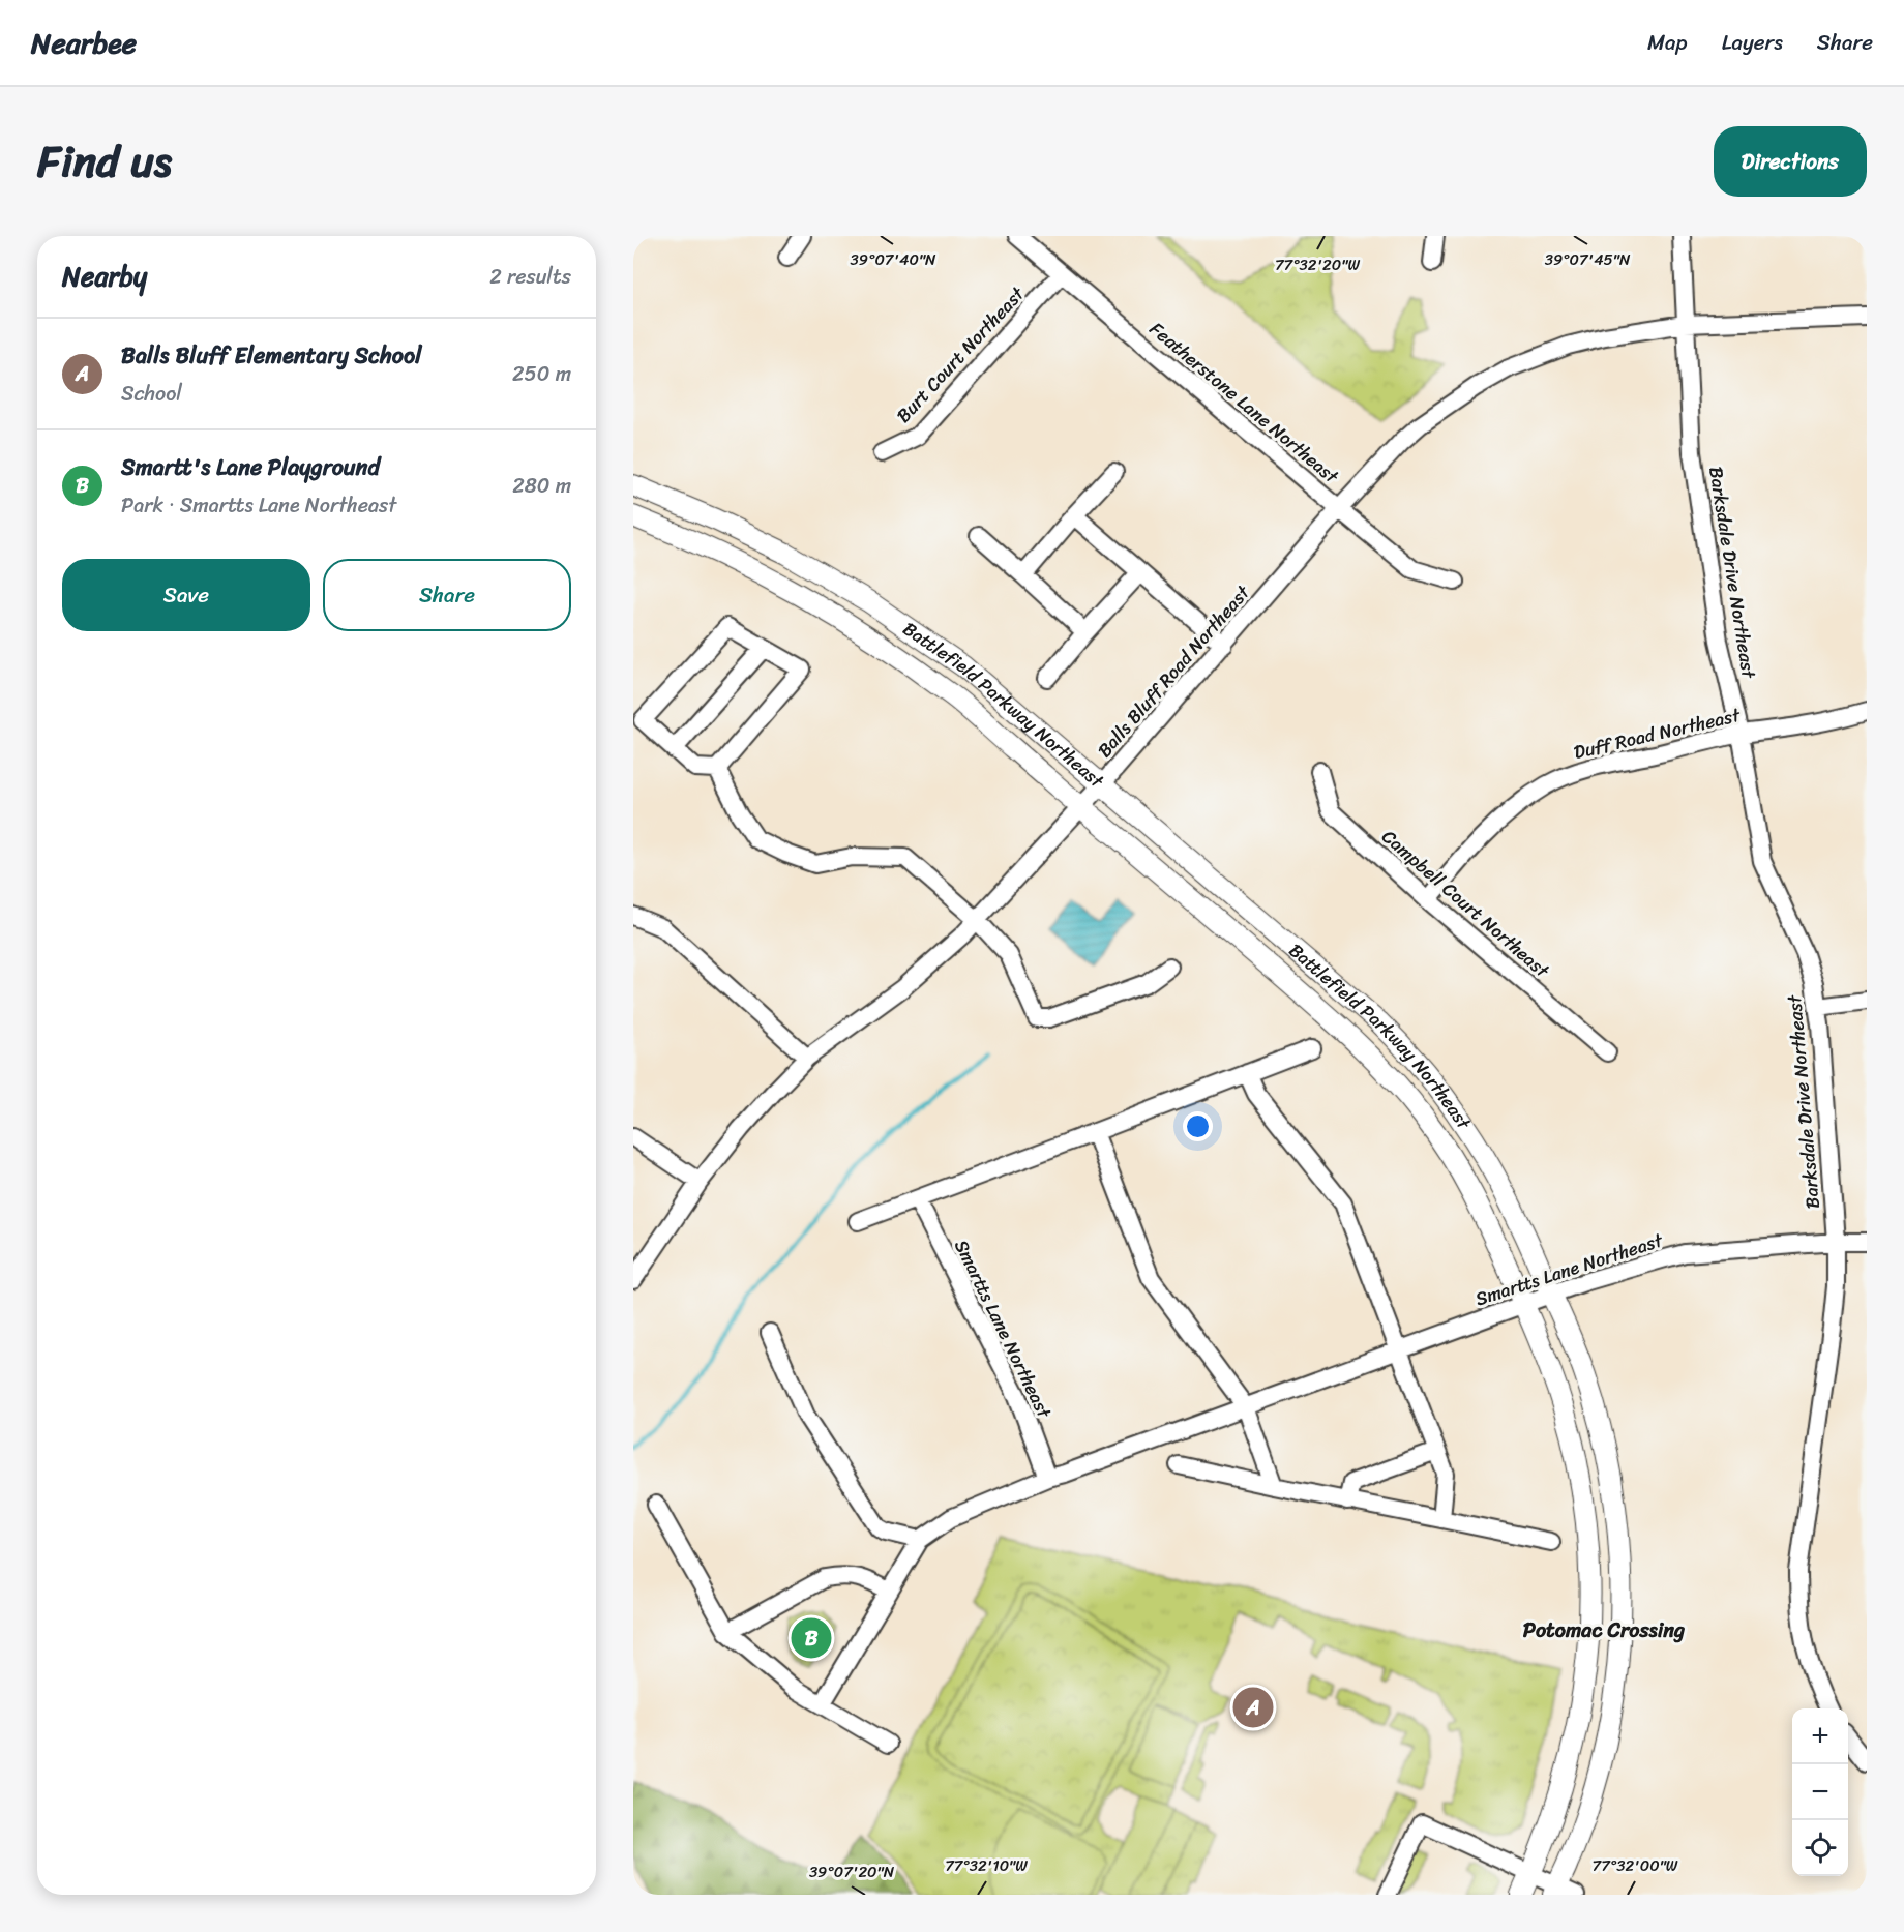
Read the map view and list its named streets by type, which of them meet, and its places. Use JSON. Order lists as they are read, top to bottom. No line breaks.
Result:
{"streets":{"main road":["Battlefield Parkway Northeast"],"street":["Burt Court Northeast","Featherstone Lane Northeast","Barksdale Drive Northeast","Balls Bluff Road Northeast","Duff Road Northeast","Campbell Court Northeast","Smartts Lane Northeast"]},"crossings":[["Burt Court Northeast","Featherstone Lane Northeast"],["Featherstone Lane Northeast","Balls Bluff Road Northeast"],["Barksdale Drive Northeast","Balls Bluff Road Northeast"],["Barksdale Drive Northeast","Duff Road Northeast"],["Barksdale Drive Northeast","Smartts Lane Northeast"],["Balls Bluff Road Northeast","Battlefield Parkway Northeast"],["Battlefield Parkway Northeast","Smartts Lane Northeast"],["Duff Road Northeast","Campbell Court Northeast"]],"districts":["Potomac Crossing"],"page":{"header":"Nearbee","nav":["Map","Layers","Share"],"title":"Find us","buttons":["Directions",["Save","Share"]],"heading":["Nearby","2 results"],"list":[{"mark":"A","name":"Balls Bluff Elementary School","note":"School","value":"250 m"},{"mark":"B","name":"Smartt's Lane Playground","note":"Park · Smartts Lane Northeast","value":"280 m"}],"pins":["B","A"],"map_buttons":["+","−"]},"coordinates":["39°07'40\"N","39°07'45\"N","77°32'20\"W","77°32'10\"W","77°32'00\"W","39°07'20\"N"]}
